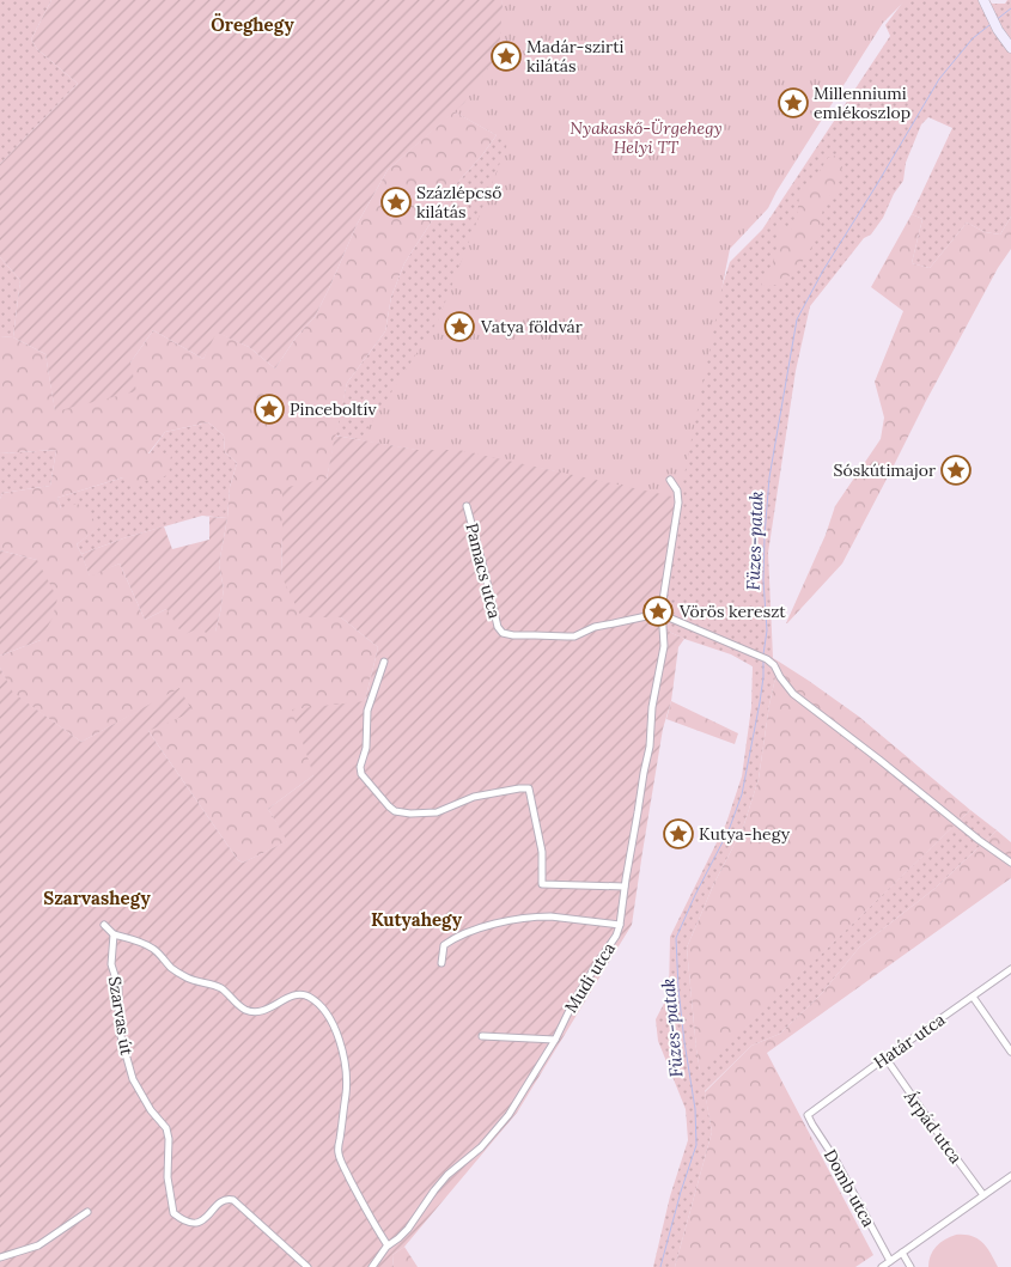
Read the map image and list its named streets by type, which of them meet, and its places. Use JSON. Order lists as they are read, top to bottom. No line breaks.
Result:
{"streets":{"street":["Pamacs utca","Mudi utca","Szarvas út","Határ utca","Árpád utca","Domb utca"]},"crossings":[["Pamacs utca","Mudi utca"],["Határ utca","Árpád utca"],["Határ utca","Domb utca"]],"districts":["Öreghegy","Szarvashegy","Kutyahegy"],"water":["Füzes-patak"],"parks":["Nyakaskő-Ürgehegy Helyi TT"],"places":{"place":["Madár-szirti kilátás","Millenniumi emlékoszlop","Százlépcső kilátás","Vatya földvár","Pinceboltív","Sóskútimajor","Vörös kereszt","Kutya-hegy"]}}
